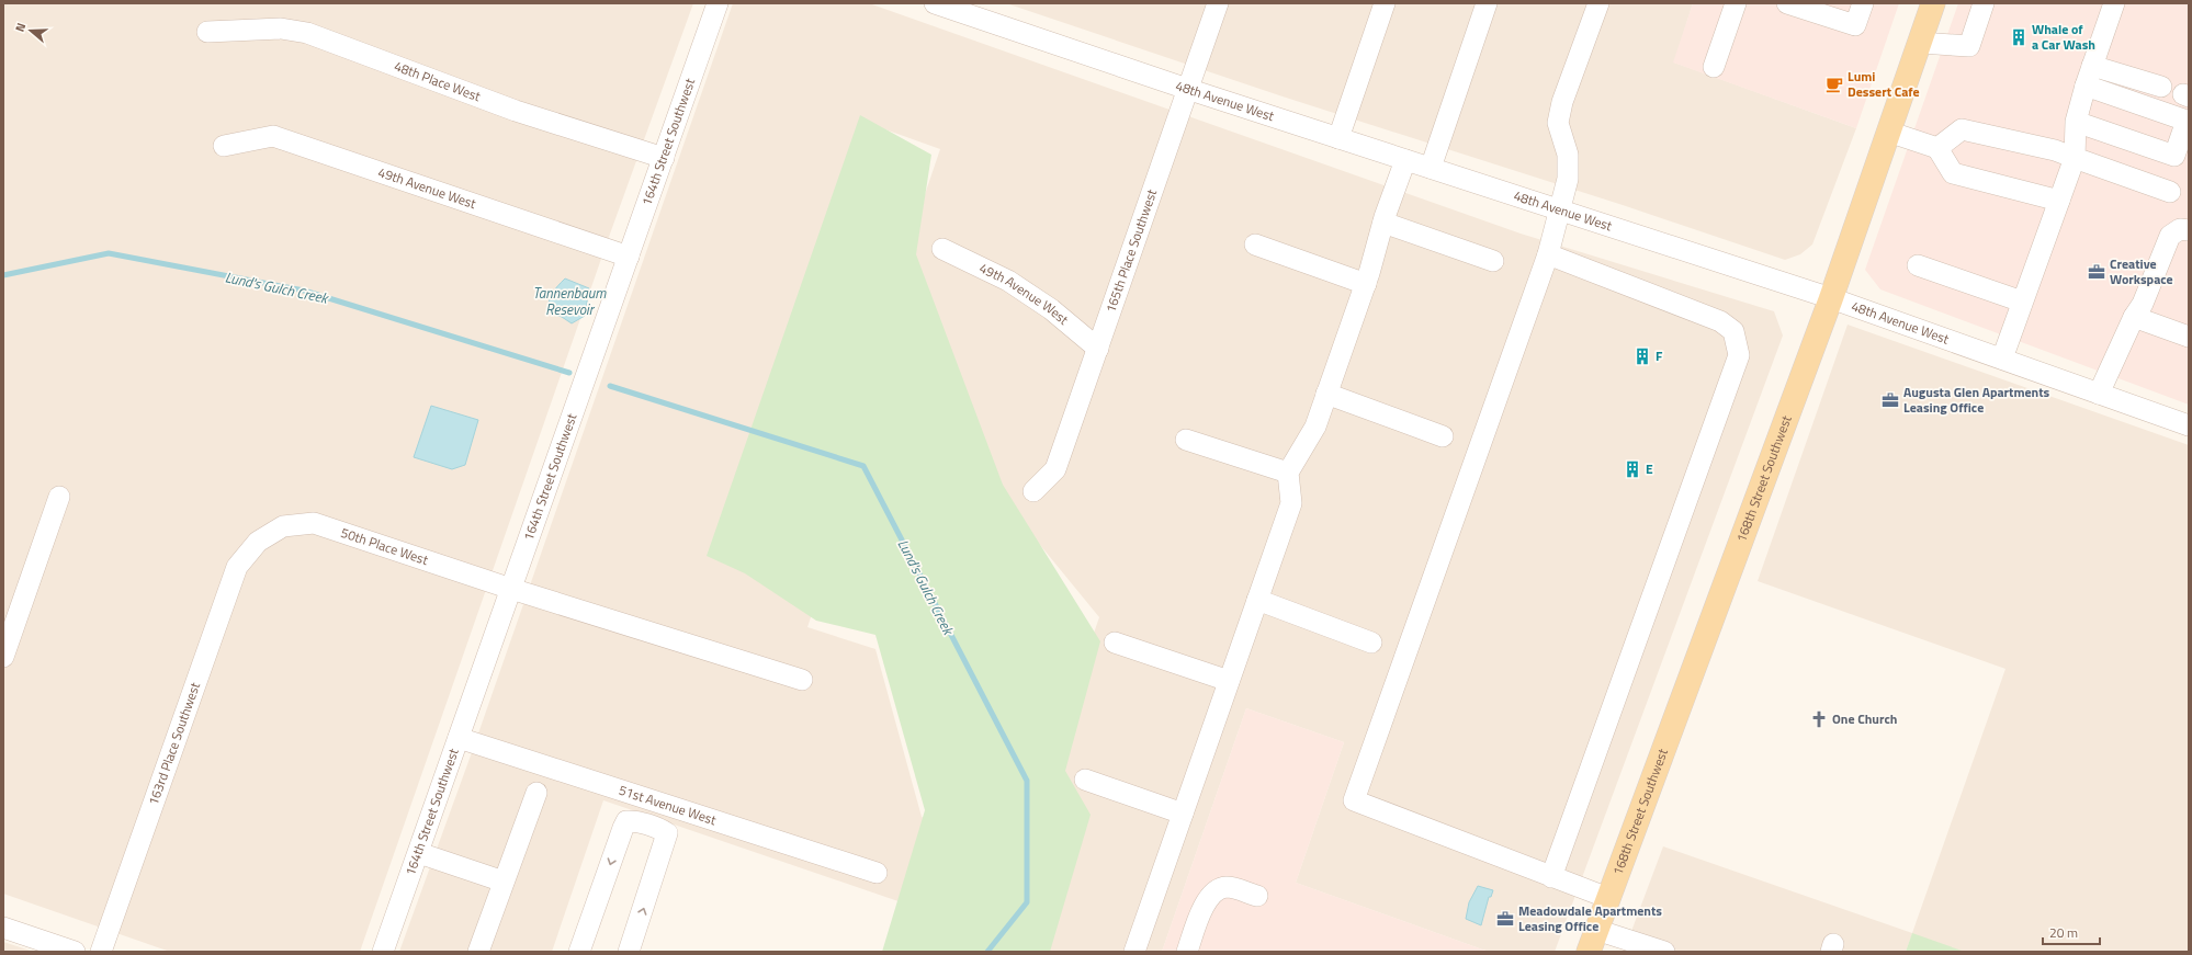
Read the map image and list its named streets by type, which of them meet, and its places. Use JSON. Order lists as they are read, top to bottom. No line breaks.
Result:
{"streets":{"main road":["168th Street Southwest"],"street":["48th Place West","48th Avenue West","164th Street Southwest","49th Avenue West","165th Place Southwest","50th Place West","163rd Place Southwest","51st Avenue West"]},"crossings":[["48th Place West","164th Street Southwest"],["48th Avenue West","165th Place Southwest"],["48th Avenue West","168th Street Southwest"],["164th Street Southwest","49th Avenue West"],["164th Street Southwest","50th Place West"],["164th Street Southwest","51st Avenue West"],["49th Avenue West","165th Place Southwest"],["50th Place West","163rd Place Southwest"]],"water":["Lund's Gulch Creek","Tannenbaum Resevoir"],"places":{"building":["Whale of a Car Wash","F","E"],"cafe":["Lumi Dessert Cafe"],"office":["Creative Workspace","Augusta Glen Apartments Leasing Office","Meadowdale Apartments Leasing Office"],"church":["One Church"]},"scale_bar":"20 m","north":"left"}
